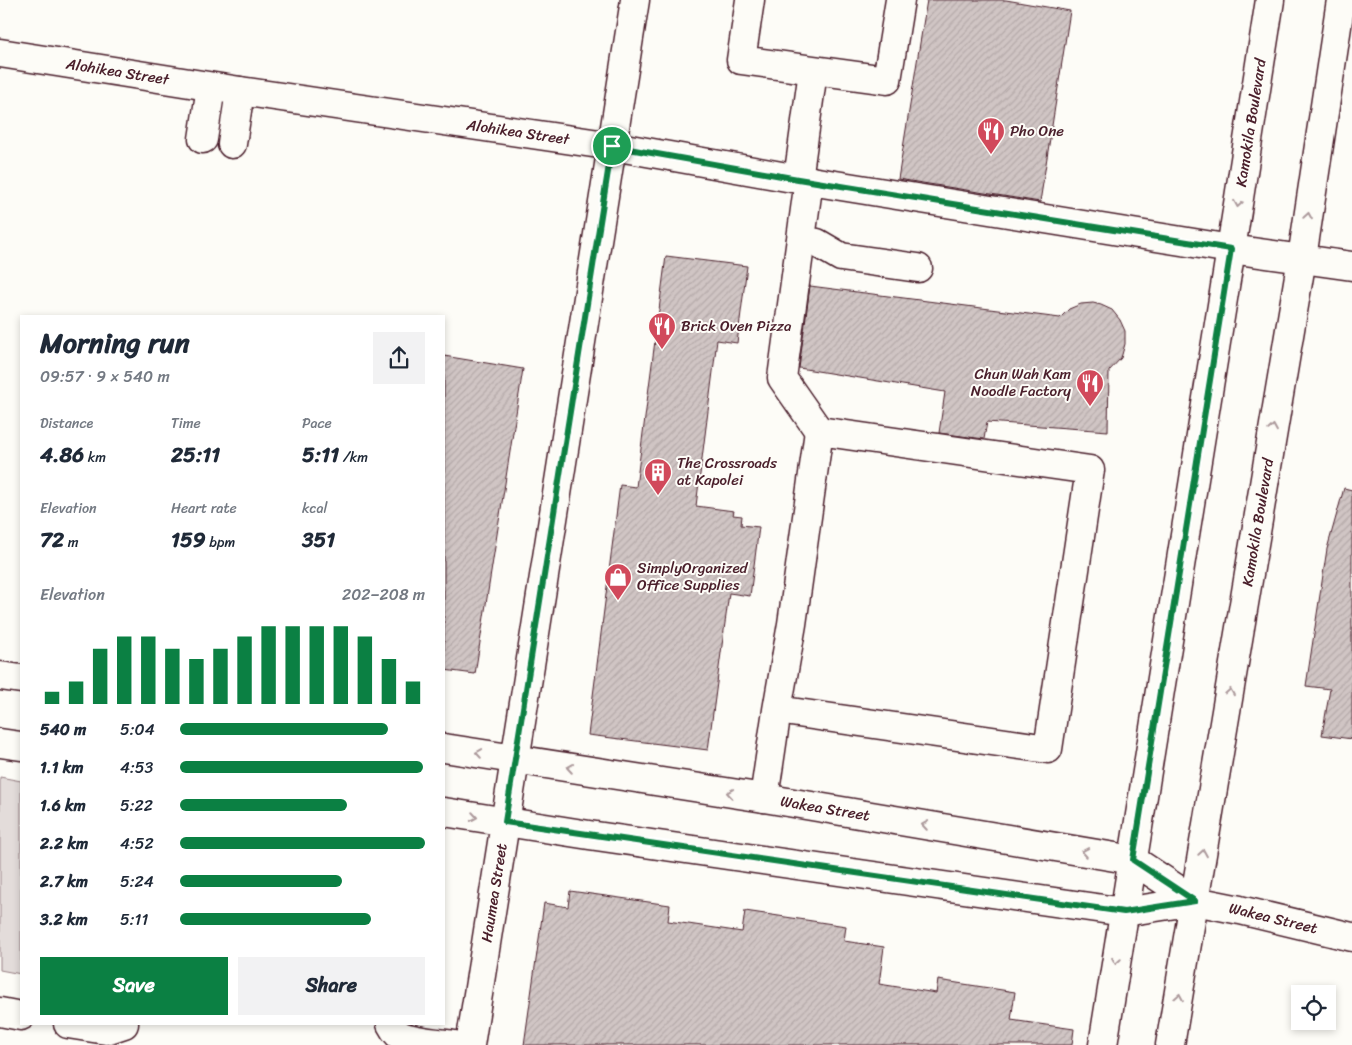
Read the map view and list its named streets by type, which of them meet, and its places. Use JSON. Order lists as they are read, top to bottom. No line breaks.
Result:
{"streets":{"street":["Alohikea Street","Kamokila Boulevard","Wakea Street","Haumea Street"]},"crossings":[["Alohikea Street","Kamokila Boulevard"],["Alohikea Street","Haumea Street"],["Kamokila Boulevard","Wakea Street"],["Wakea Street","Haumea Street"]],"places":{"restaurant":["Pho One","Brick Oven Pizza","Chun Wah Kam Noodle Factory"],"building":["The Crossroads at Kapolei"],"shop":["SimplyOrganized Office Supplies"]},"page":{"heading":["Morning run","09:57 · 9 × 540 m"],"stats":[["Distance","4.86 km"],["Time","25:11"],["Pace","5:11 /km"],["Elevation","72 m"],["Heart rate","159 bpm"],["kcal","351"]],"chart":["Elevation","202–208 m"],"list":[{"name":"540 m","note":"5:04"},{"name":"1.1 km","note":"4:53"},{"name":"1.6 km","note":"5:22"},{"name":"2.2 km","note":"4:52"},{"name":"2.7 km","note":"5:24"},{"name":"3.2 km","note":"5:11"}],"buttons":["Save","Share"]}}
